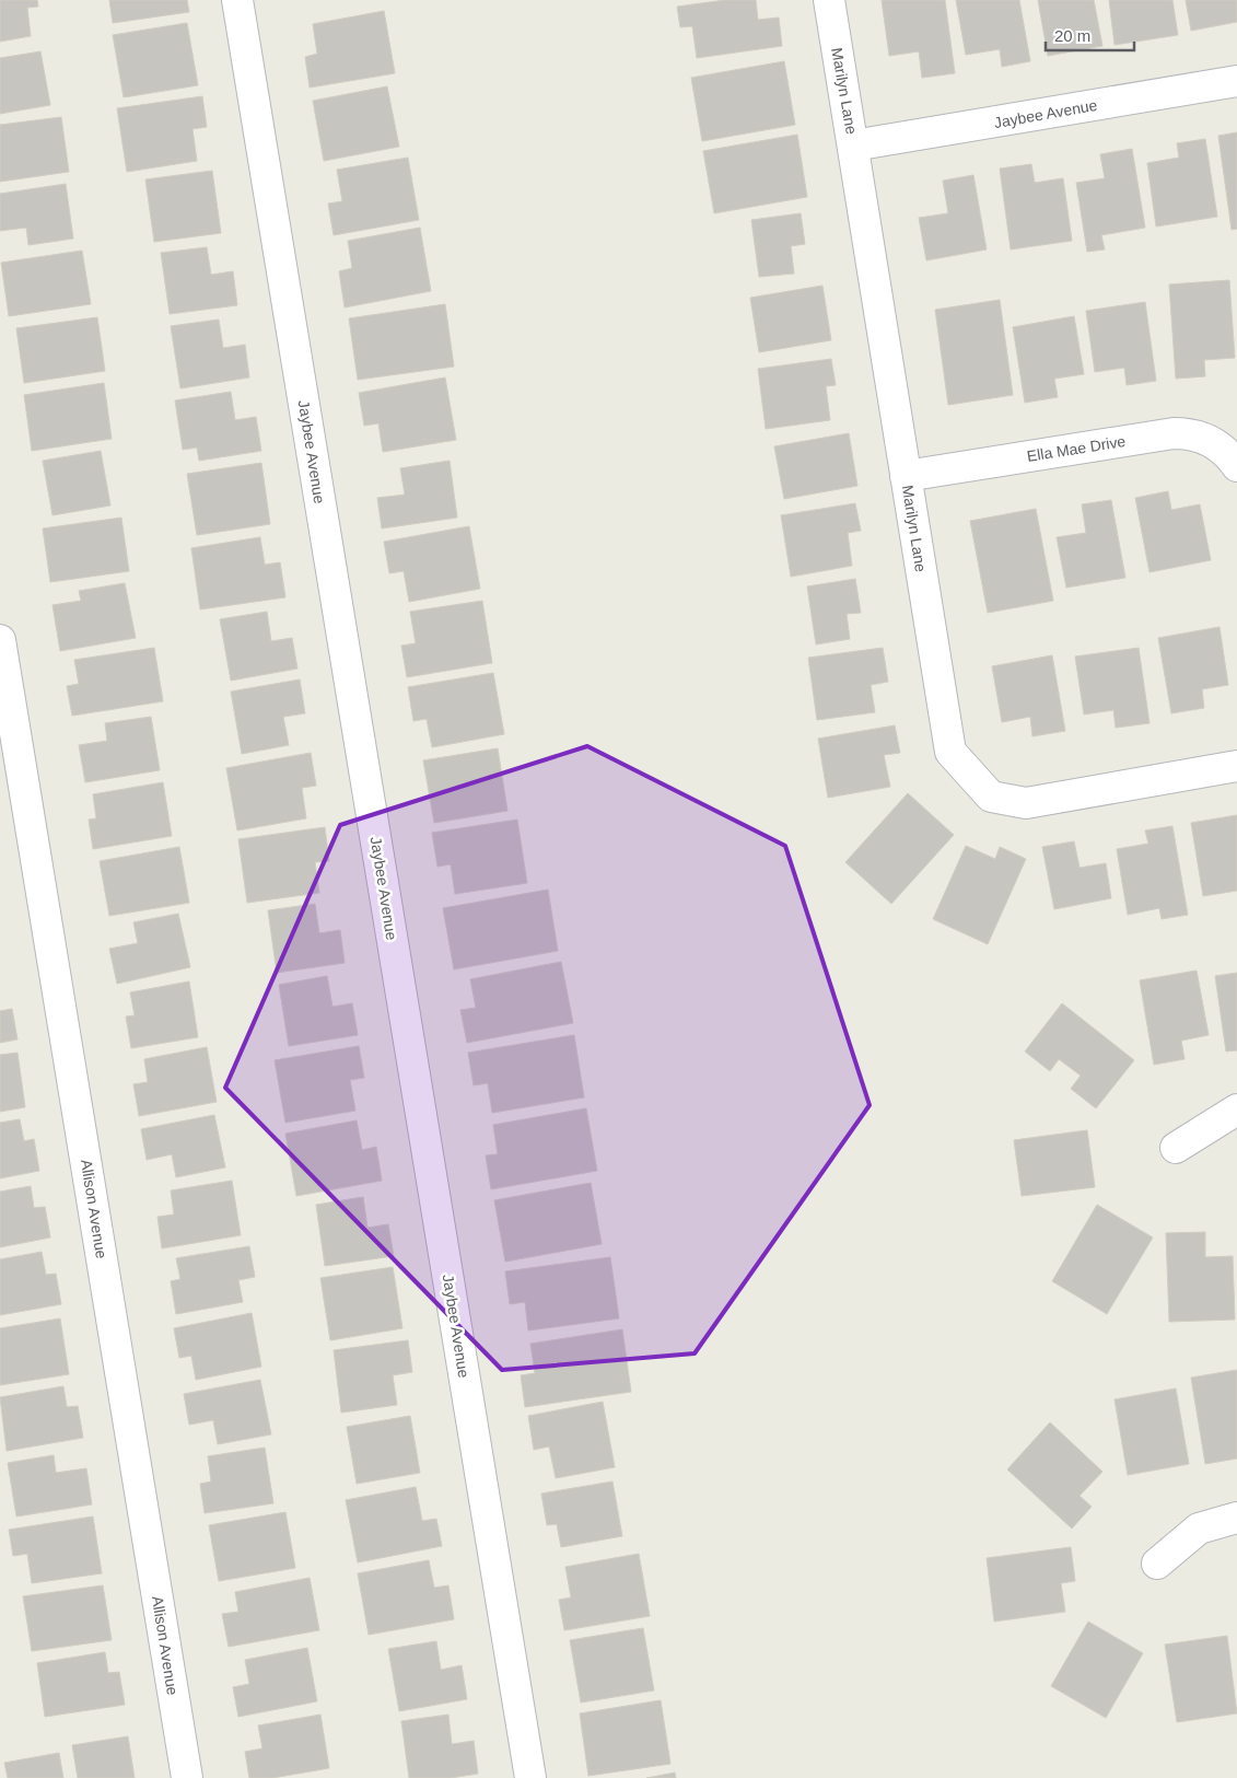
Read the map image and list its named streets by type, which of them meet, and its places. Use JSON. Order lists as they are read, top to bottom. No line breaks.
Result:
{"streets":{"street":["Marilyn Lane","Jaybee Avenue","Ella Mae Drive","Allison Avenue"]},"crossings":[["Marilyn Lane","Jaybee Avenue"],["Marilyn Lane","Ella Mae Drive"]],"scale_bar":"20 m"}
